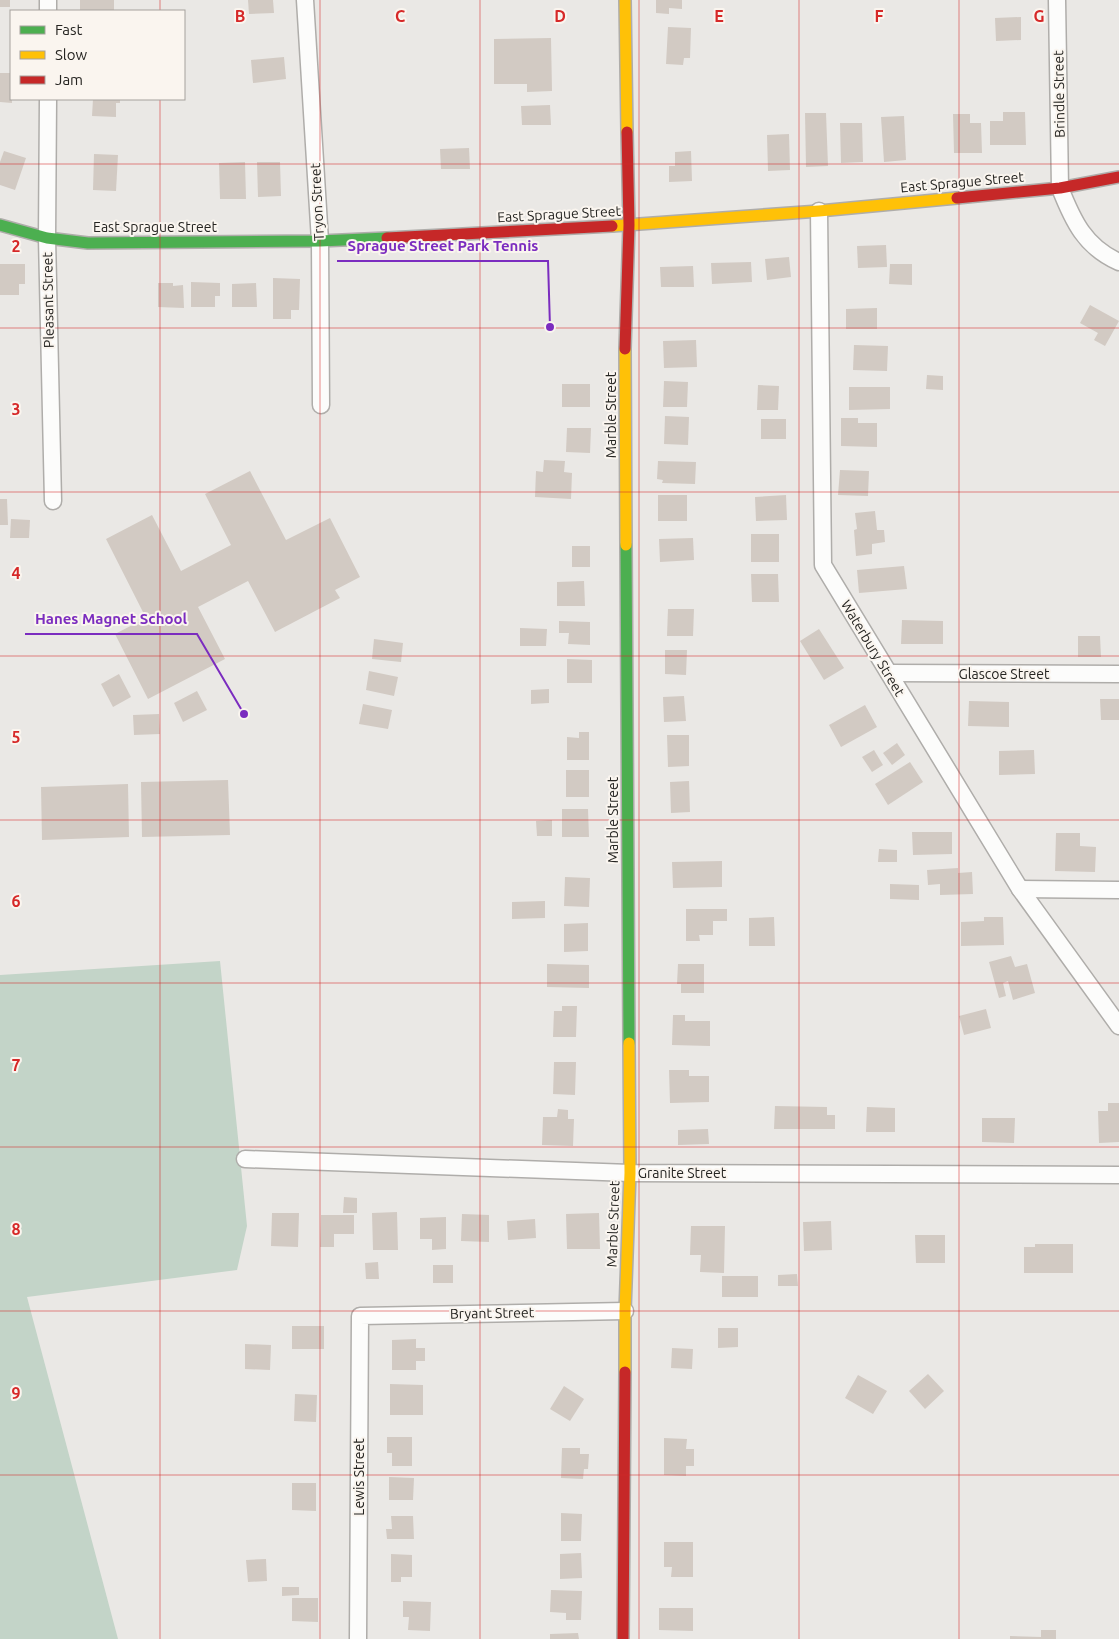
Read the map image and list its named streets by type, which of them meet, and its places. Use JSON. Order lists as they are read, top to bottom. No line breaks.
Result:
{"streets":{"street":["Brindle Street","East Sprague Street","Tryon Street","Pleasant Street","Marble Street","Waterbury Street","Glascoe Street","Granite Street","Bryant Street","Lewis Street"]},"crossings":[["Brindle Street","East Sprague Street"],["East Sprague Street","Tryon Street"],["East Sprague Street","Pleasant Street"],["East Sprague Street","Marble Street"],["East Sprague Street","Waterbury Street"],["Marble Street","Granite Street"],["Marble Street","Bryant Street"],["Waterbury Street","Glascoe Street"],["Bryant Street","Lewis Street"]],"places":["Sprague Street Park Tennis","Hanes Magnet School"],"legend":["Fast","Slow","Jam"],"grid":{"columns":["B","C","D","E","F","G"],"rows":["2","3","4","5","6","7","8","9"]}}
